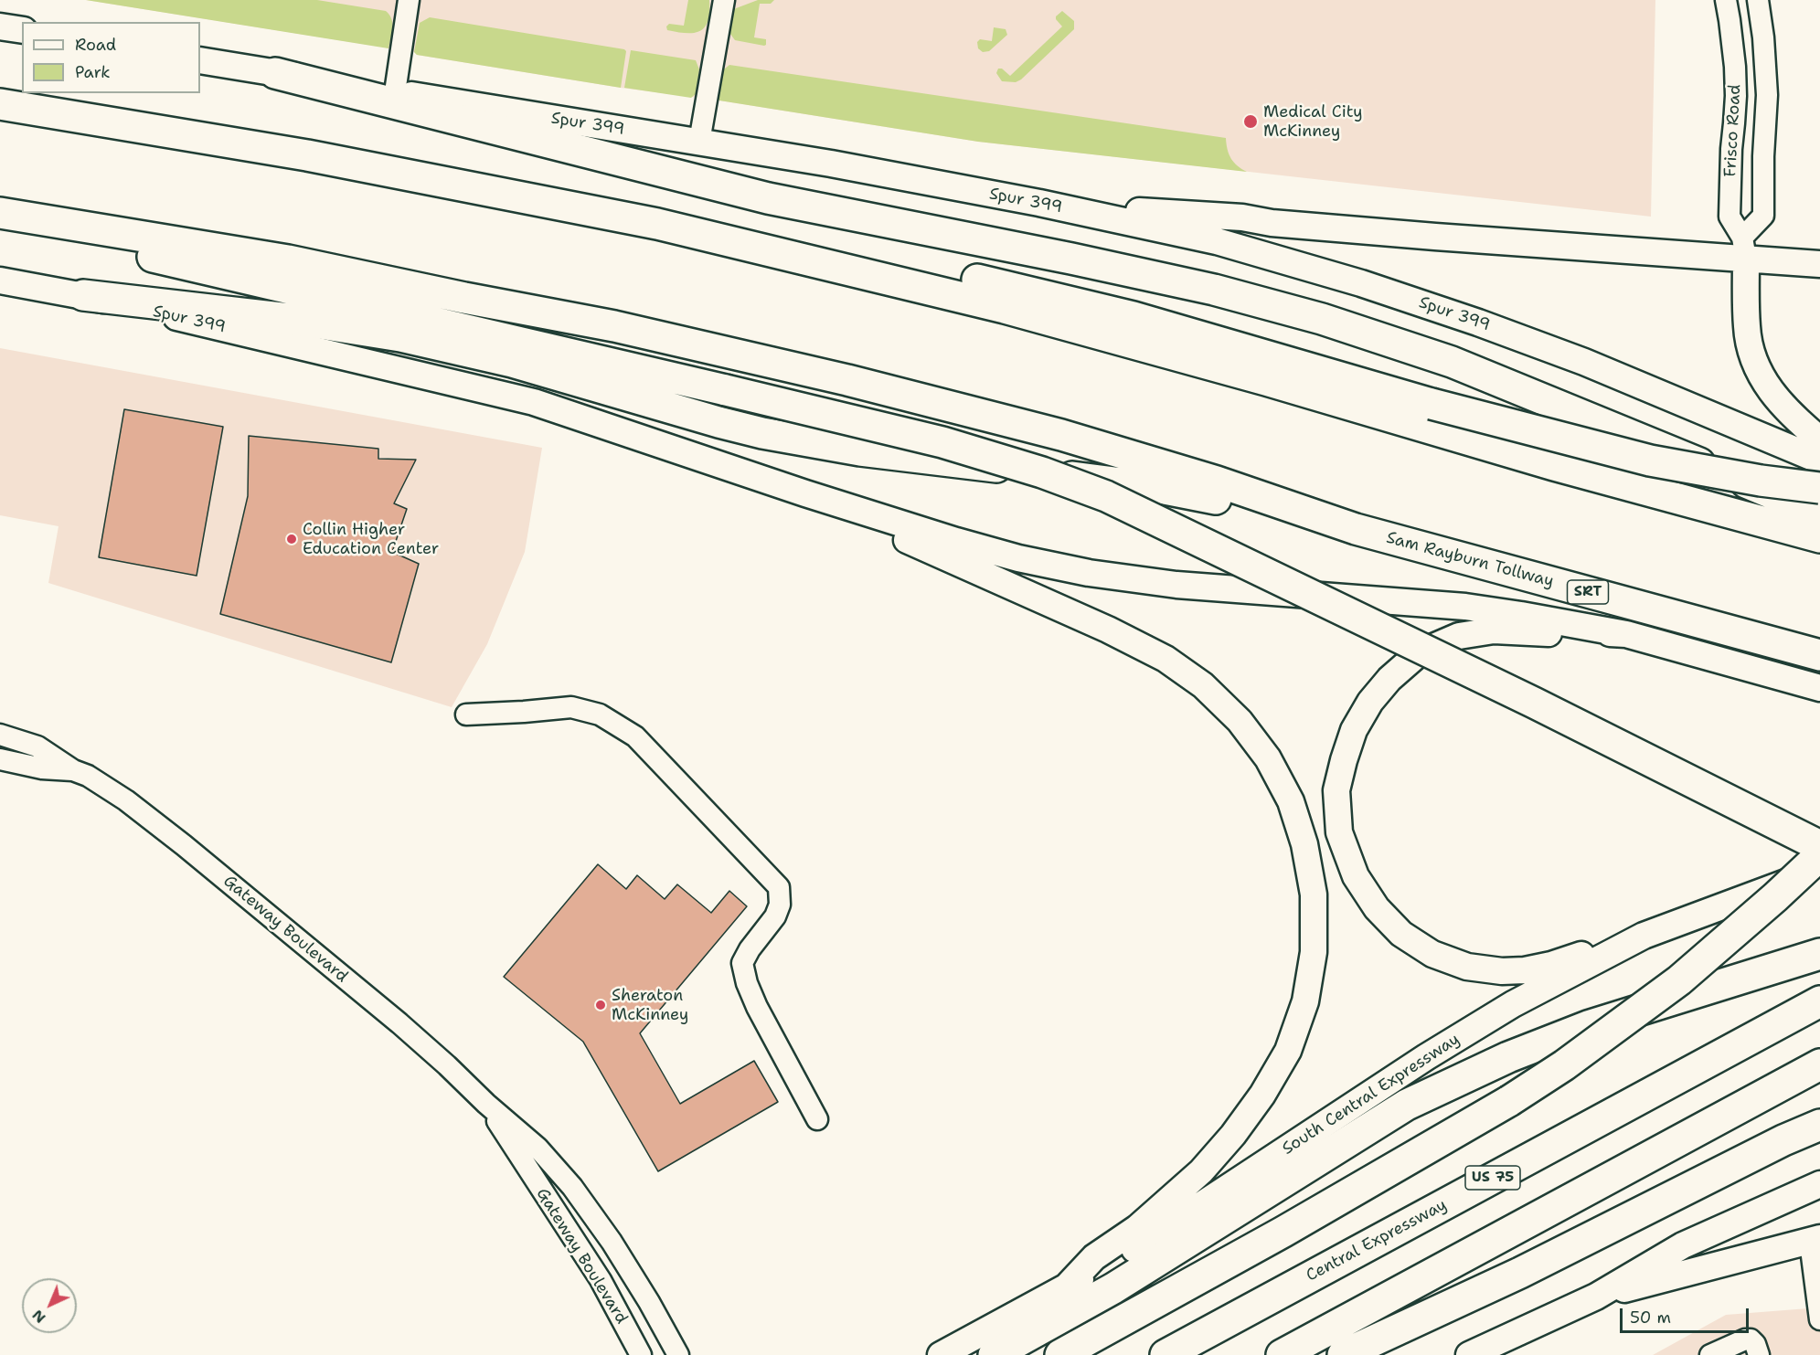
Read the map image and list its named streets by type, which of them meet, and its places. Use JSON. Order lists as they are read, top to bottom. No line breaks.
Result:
{"streets":{"highway":["Sam Rayburn Tollway","SRT","US 75","Central Expressway"],"main road":["Spur 399","South Central Expressway"],"street":["Frisco Road","Gateway Boulevard"]},"places":["Medical City McKinney","Collin Higher Education Center","Sheraton McKinney"],"legend":["Road","Park"],"scale_bar":"50 m","north":"bottom left"}
